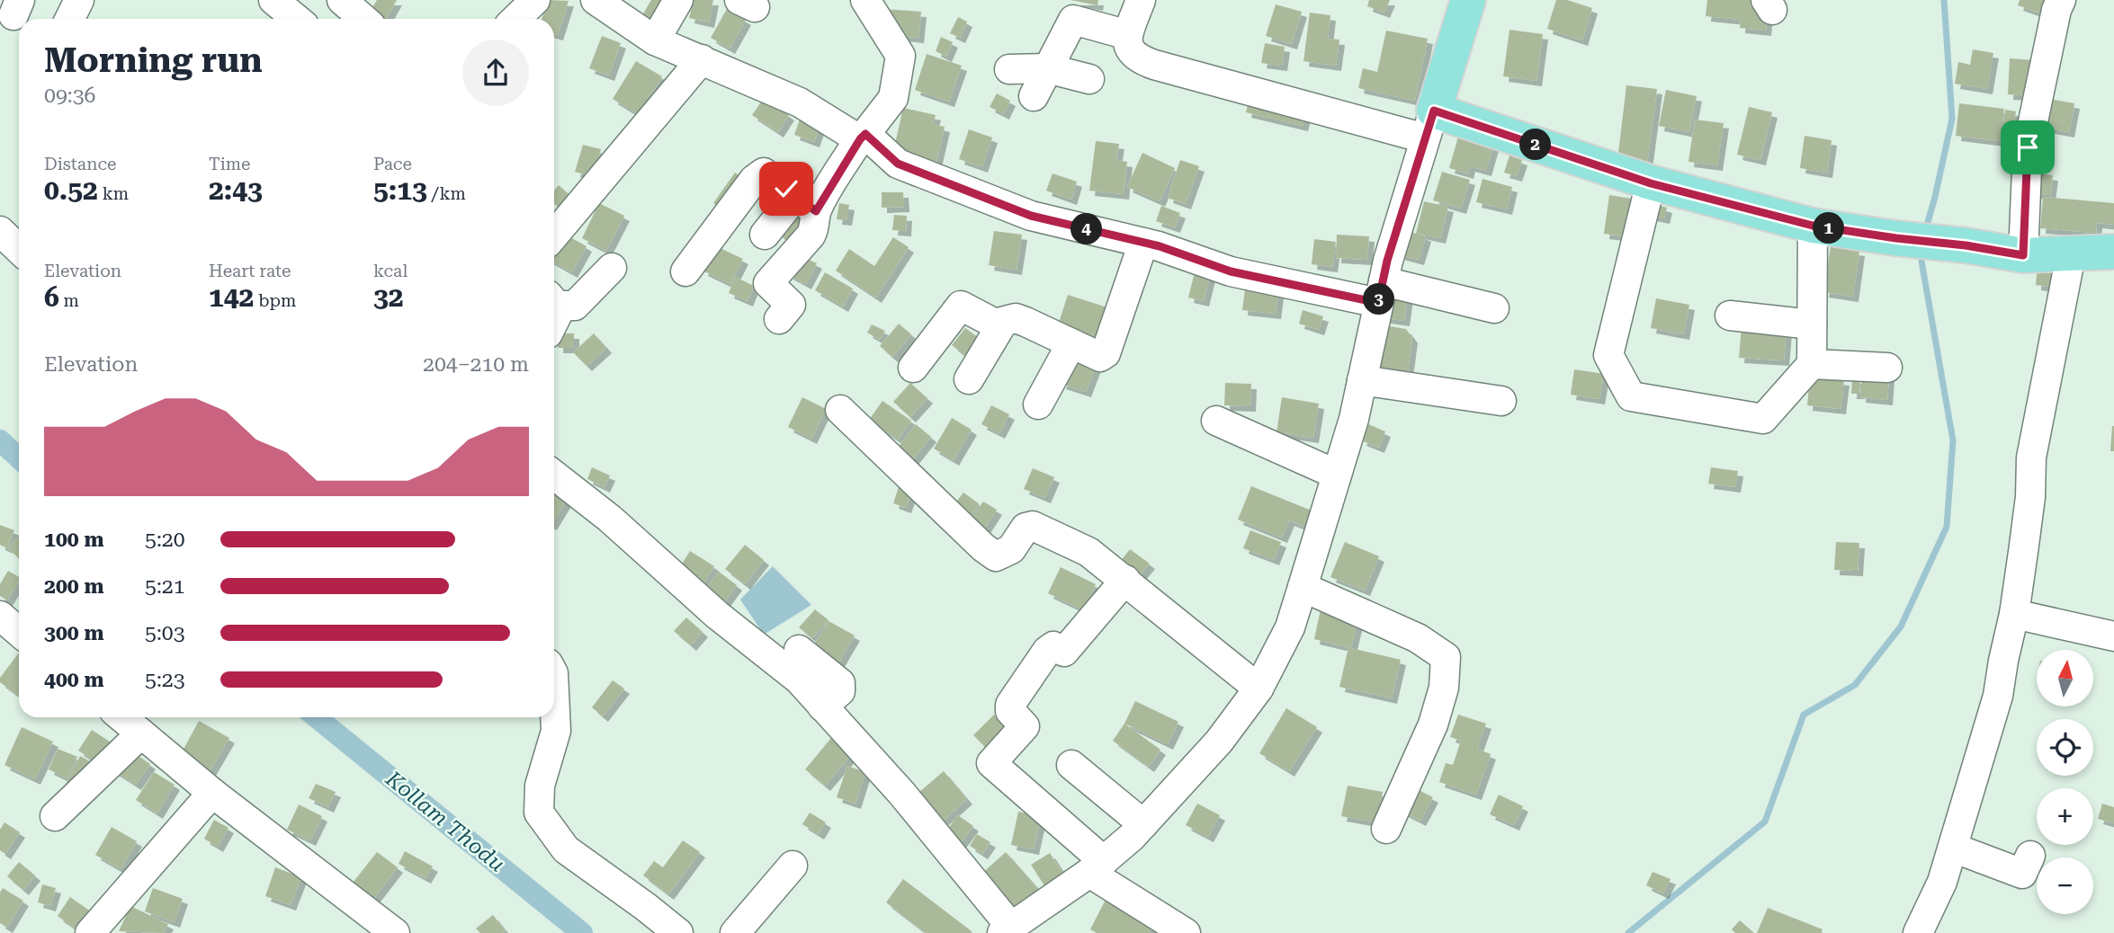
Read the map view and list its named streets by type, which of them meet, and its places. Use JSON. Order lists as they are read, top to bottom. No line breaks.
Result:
{"water":["Kollam Thodu"],"north":"top","page":{"heading":["Morning run","09:36"],"stats":[["Distance","0.52 km"],["Time","2:43"],["Pace","5:13 /km"],["Elevation","6 m"],["Heart rate","142 bpm"],["kcal","32"]],"pins":["2","1","4","3"],"chart":["Elevation","204–210 m"],"list":[{"name":"100 m","note":"5:20"},{"name":"200 m","note":"5:21"},{"name":"300 m","note":"5:03"},{"name":"400 m","note":"5:23"}],"map_buttons":["+","−"]}}
